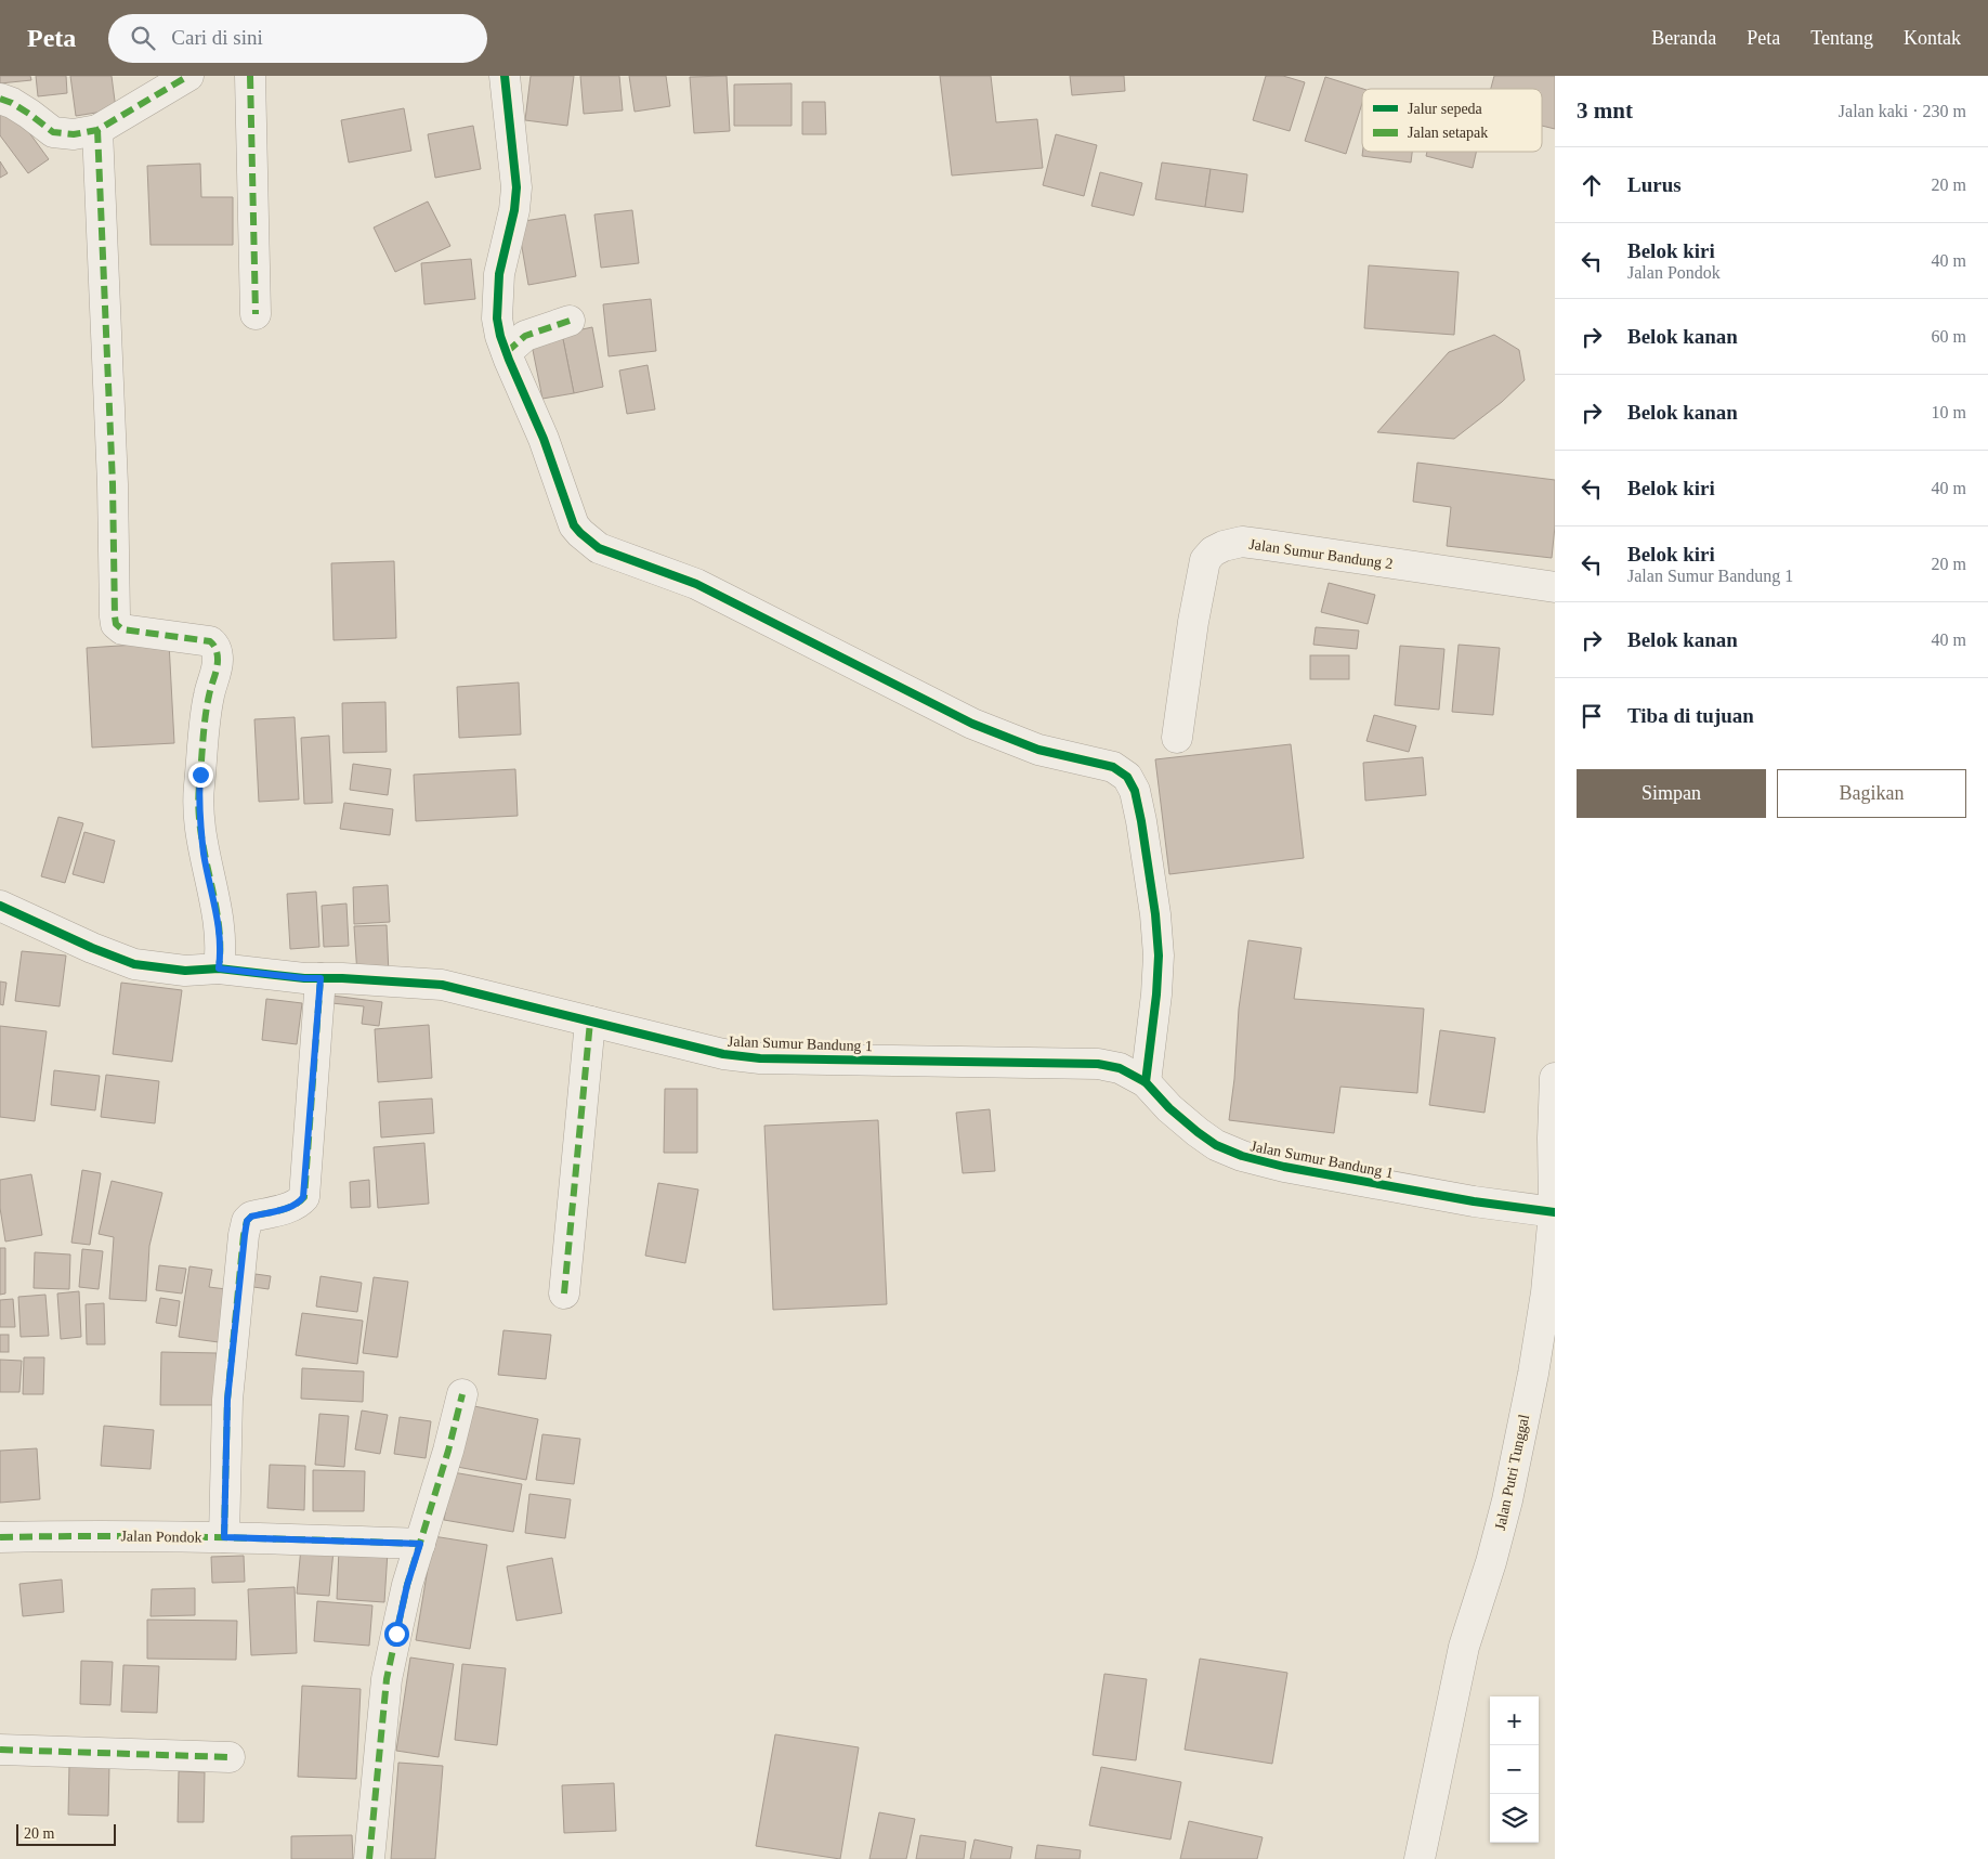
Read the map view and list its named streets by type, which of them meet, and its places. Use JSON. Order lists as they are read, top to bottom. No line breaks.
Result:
{"streets":{"street":["Jalan Sumur Bandung 2","Jalan Sumur Bandung 1","Jalan Putri Tunggal","Jalan Pondok"]},"crossings":[["Jalan Sumur Bandung 1","Jalan Putri Tunggal"]],"legend":["Jalur sepeda","Jalan setapak"],"scale_bar":"20 m","page":{"header":"Peta","search":"Cari di sini","nav":["Beranda","Peta","Tentang","Kontak"],"heading":["3 mnt","Jalan kaki · 230 m"],"list":[["Lurus","20 m"],["Belok kiri","Jalan Pondok","40 m"],["Belok kanan","60 m"],["Belok kanan","10 m"],["Belok kiri","40 m"],["Belok kiri","Jalan Sumur Bandung 1","20 m"],["Belok kanan","40 m"],"Tiba di tujuan"],"buttons":["Simpan","Bagikan"],"map_buttons":["+","−"],"scale":"20 m"}}
